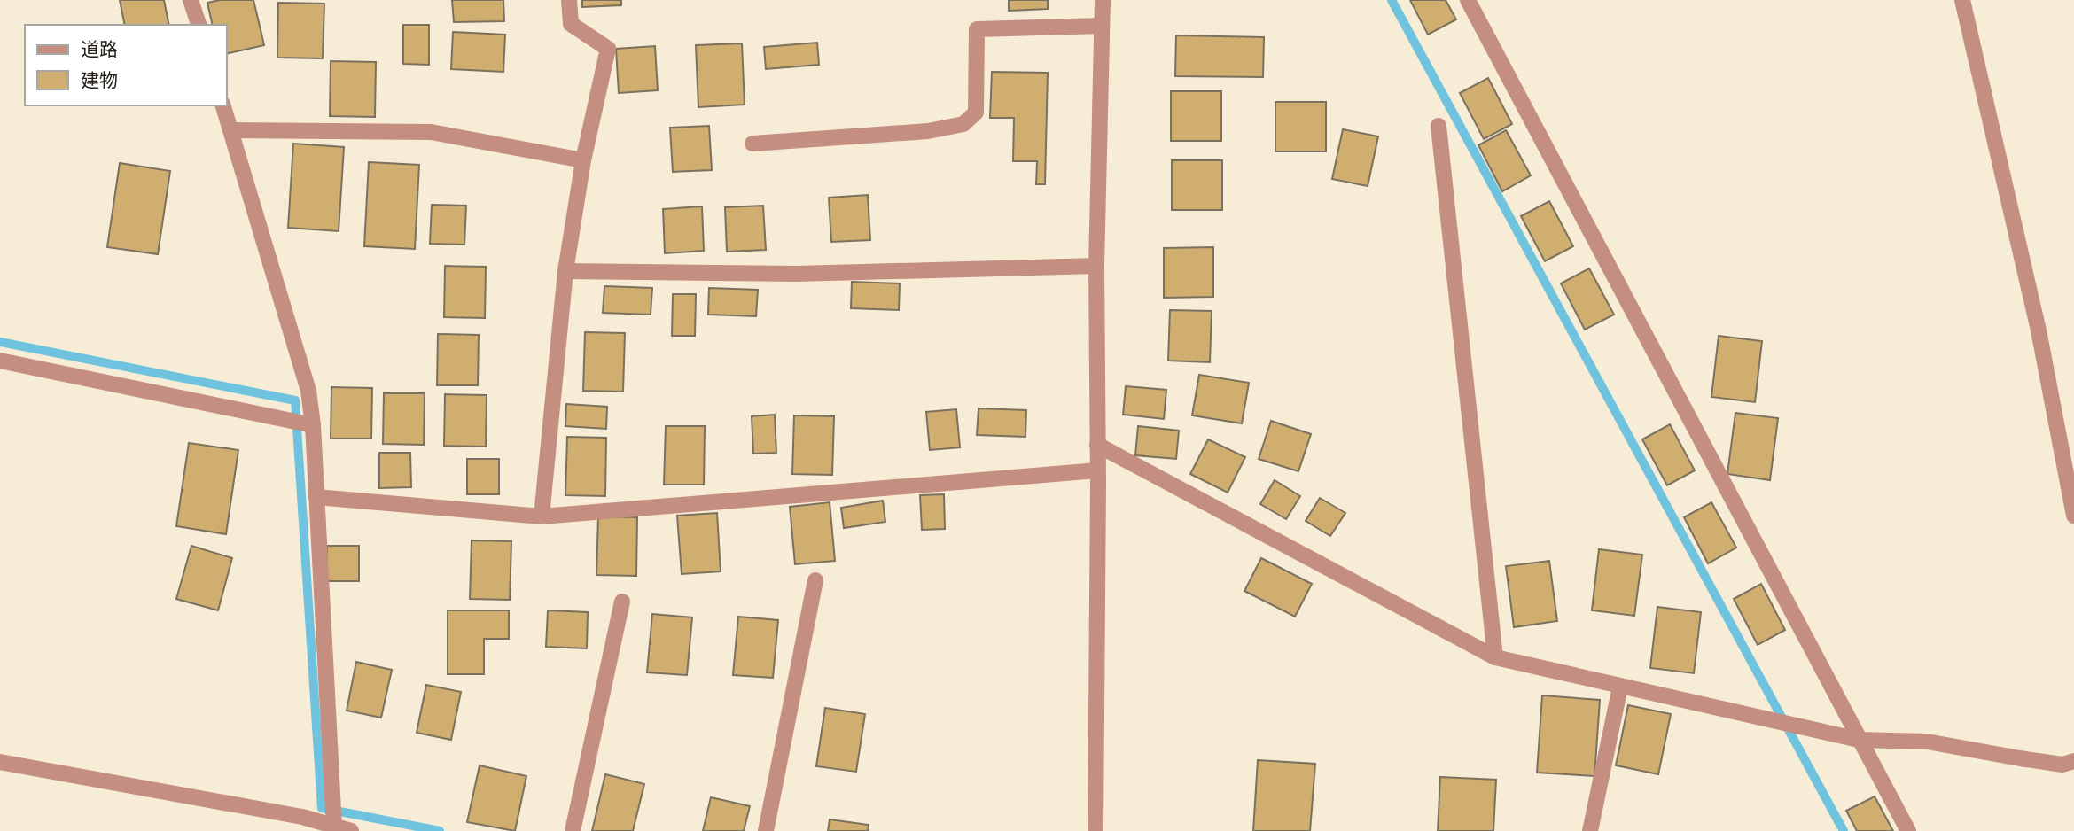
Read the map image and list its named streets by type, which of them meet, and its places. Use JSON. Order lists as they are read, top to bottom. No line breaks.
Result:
{"legend":["道路","建物"]}
